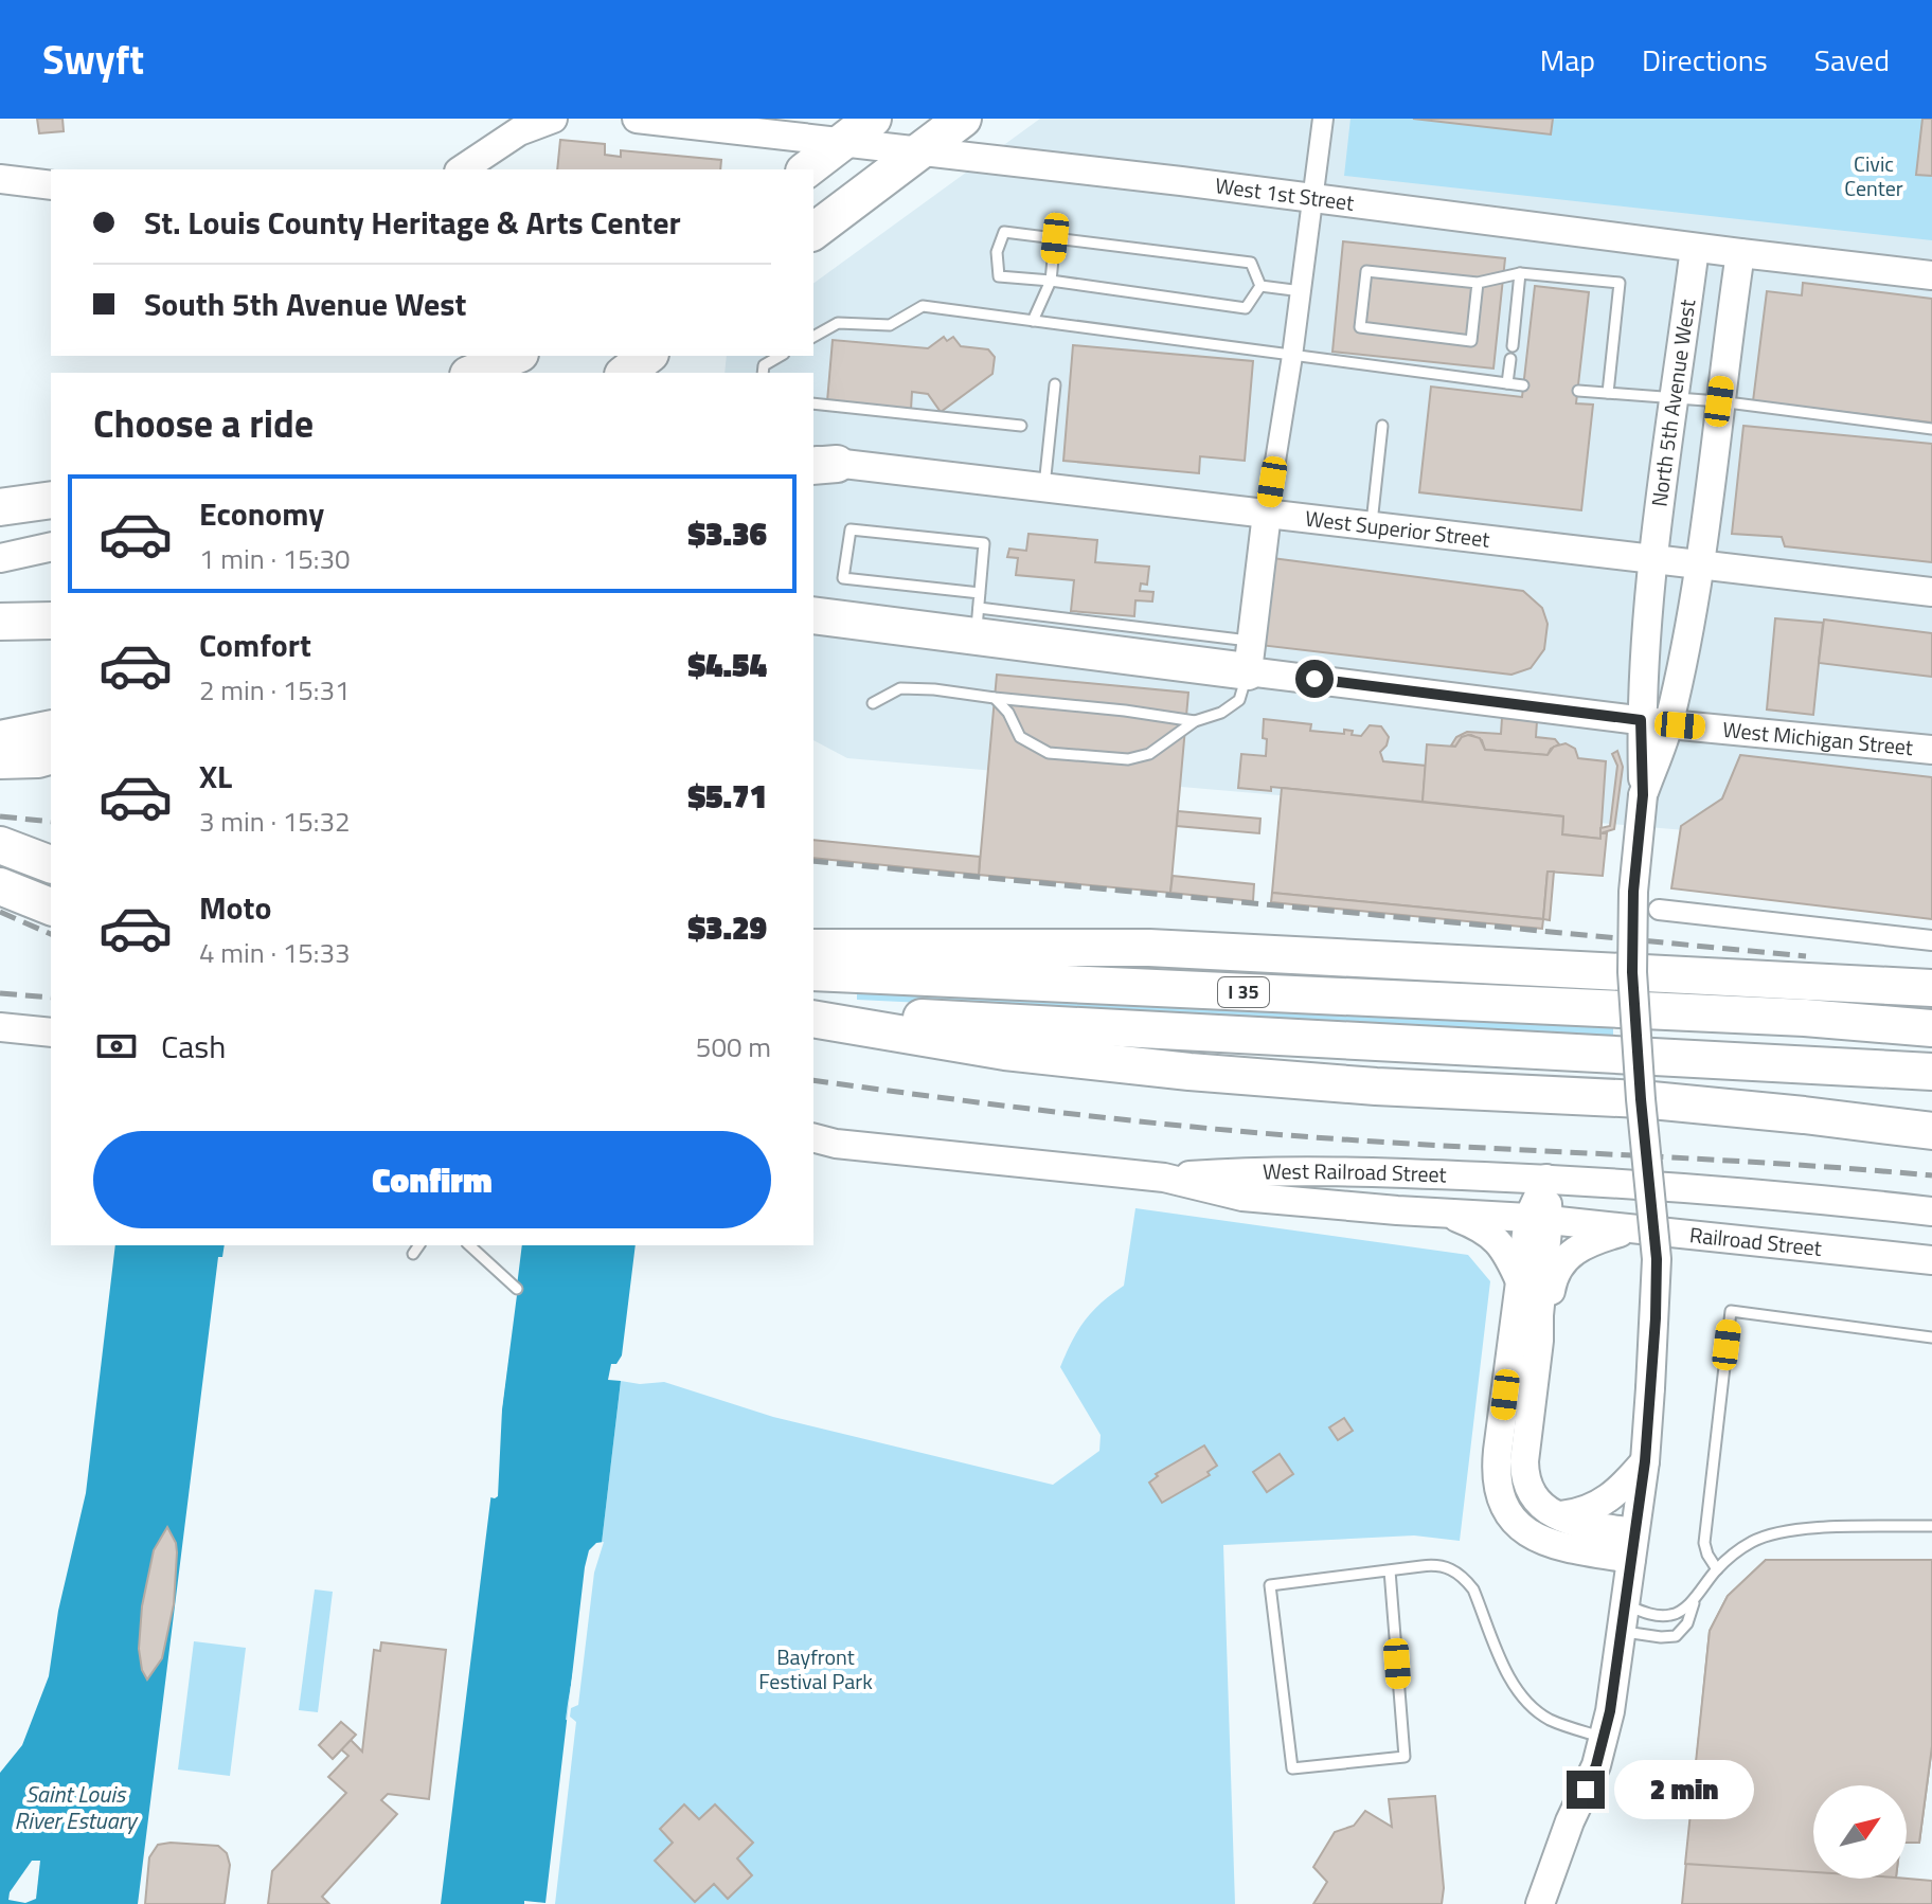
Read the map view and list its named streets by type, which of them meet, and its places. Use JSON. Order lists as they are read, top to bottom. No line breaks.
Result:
{"streets":{"highway":["I 35"],"street":["West 1st Street","North 5th Avenue West","West Superior Street","West Michigan Street","West Railroad Street","Railroad Street"]},"crossings":[["West 1st Street","North 5th Avenue West"],["North 5th Avenue West","West Superior Street"],["North 5th Avenue West","West Michigan Street"],["West Railroad Street","Railroad Street"]],"water":["Saint Louis River Estuary"],"parks":["Civic Center","Bayfront Festival Park"],"north":"top right","page":{"header":"Swyft","nav":["Map","Directions","Saved"],"banner":["St. Louis County Heritage & Arts Center","South 5th Avenue West"],"heading":"Choose a ride","list":[{"name":"Economy","note":"1 min · 15:30","value":"$3.36"},{"name":"Comfort","note":"2 min · 15:31","value":"$4.54"},{"name":"XL","note":"3 min · 15:32","value":"$5.71"},{"name":"Moto","note":"4 min · 15:33","value":"$3.29"}],"pay":["Cash","500 m"],"buttons":"Confirm","bubble":"2 min"}}
